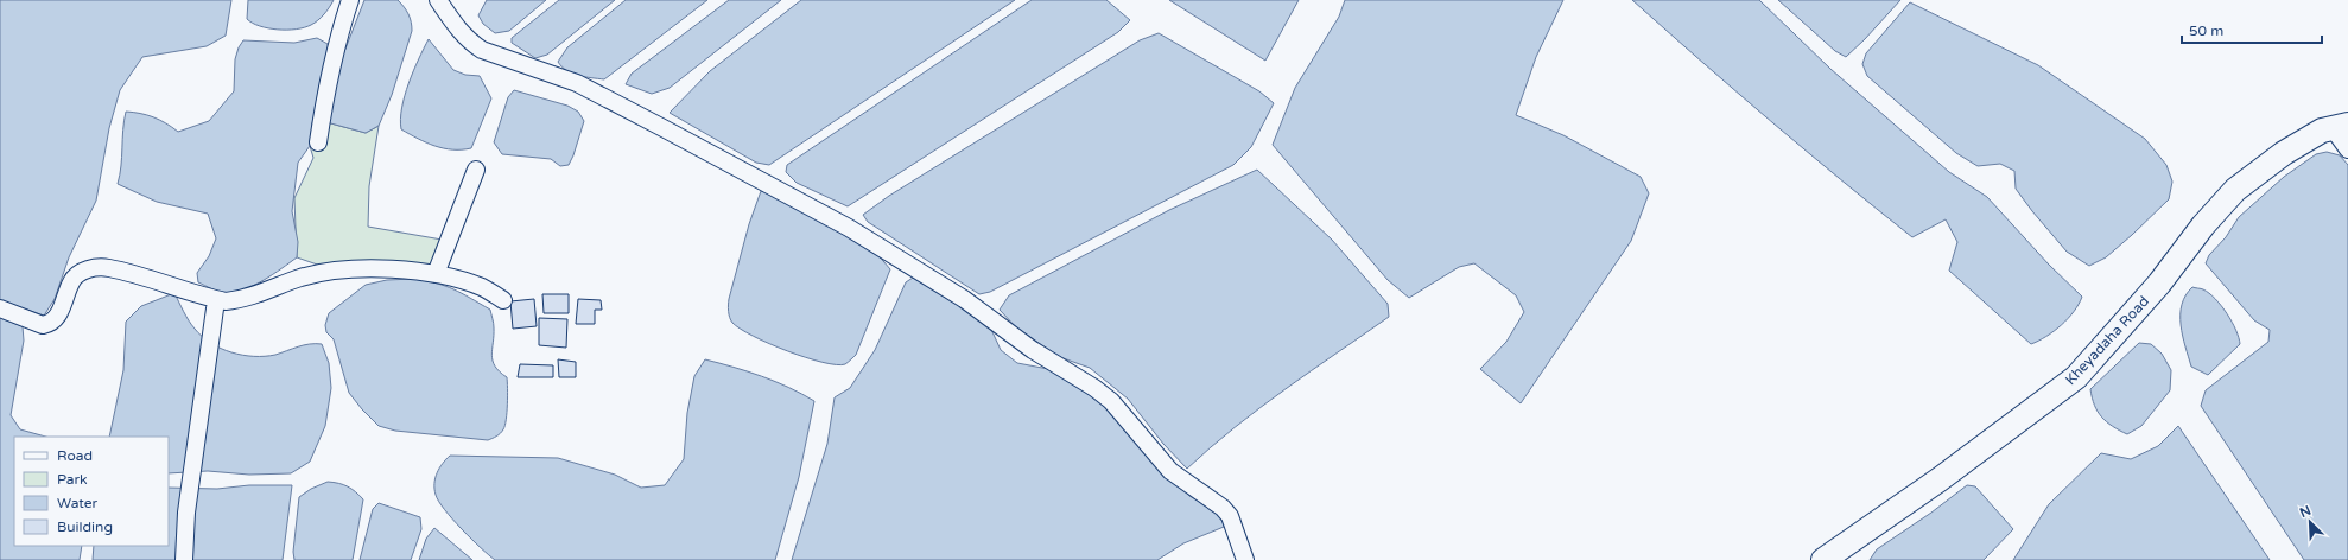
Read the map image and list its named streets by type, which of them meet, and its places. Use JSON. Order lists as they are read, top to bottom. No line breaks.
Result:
{"streets":{"main road":["Kheyadaha Road"]},"legend":["Road","Park","Water","Building"],"scale_bar":"50 m","north":"top left"}
